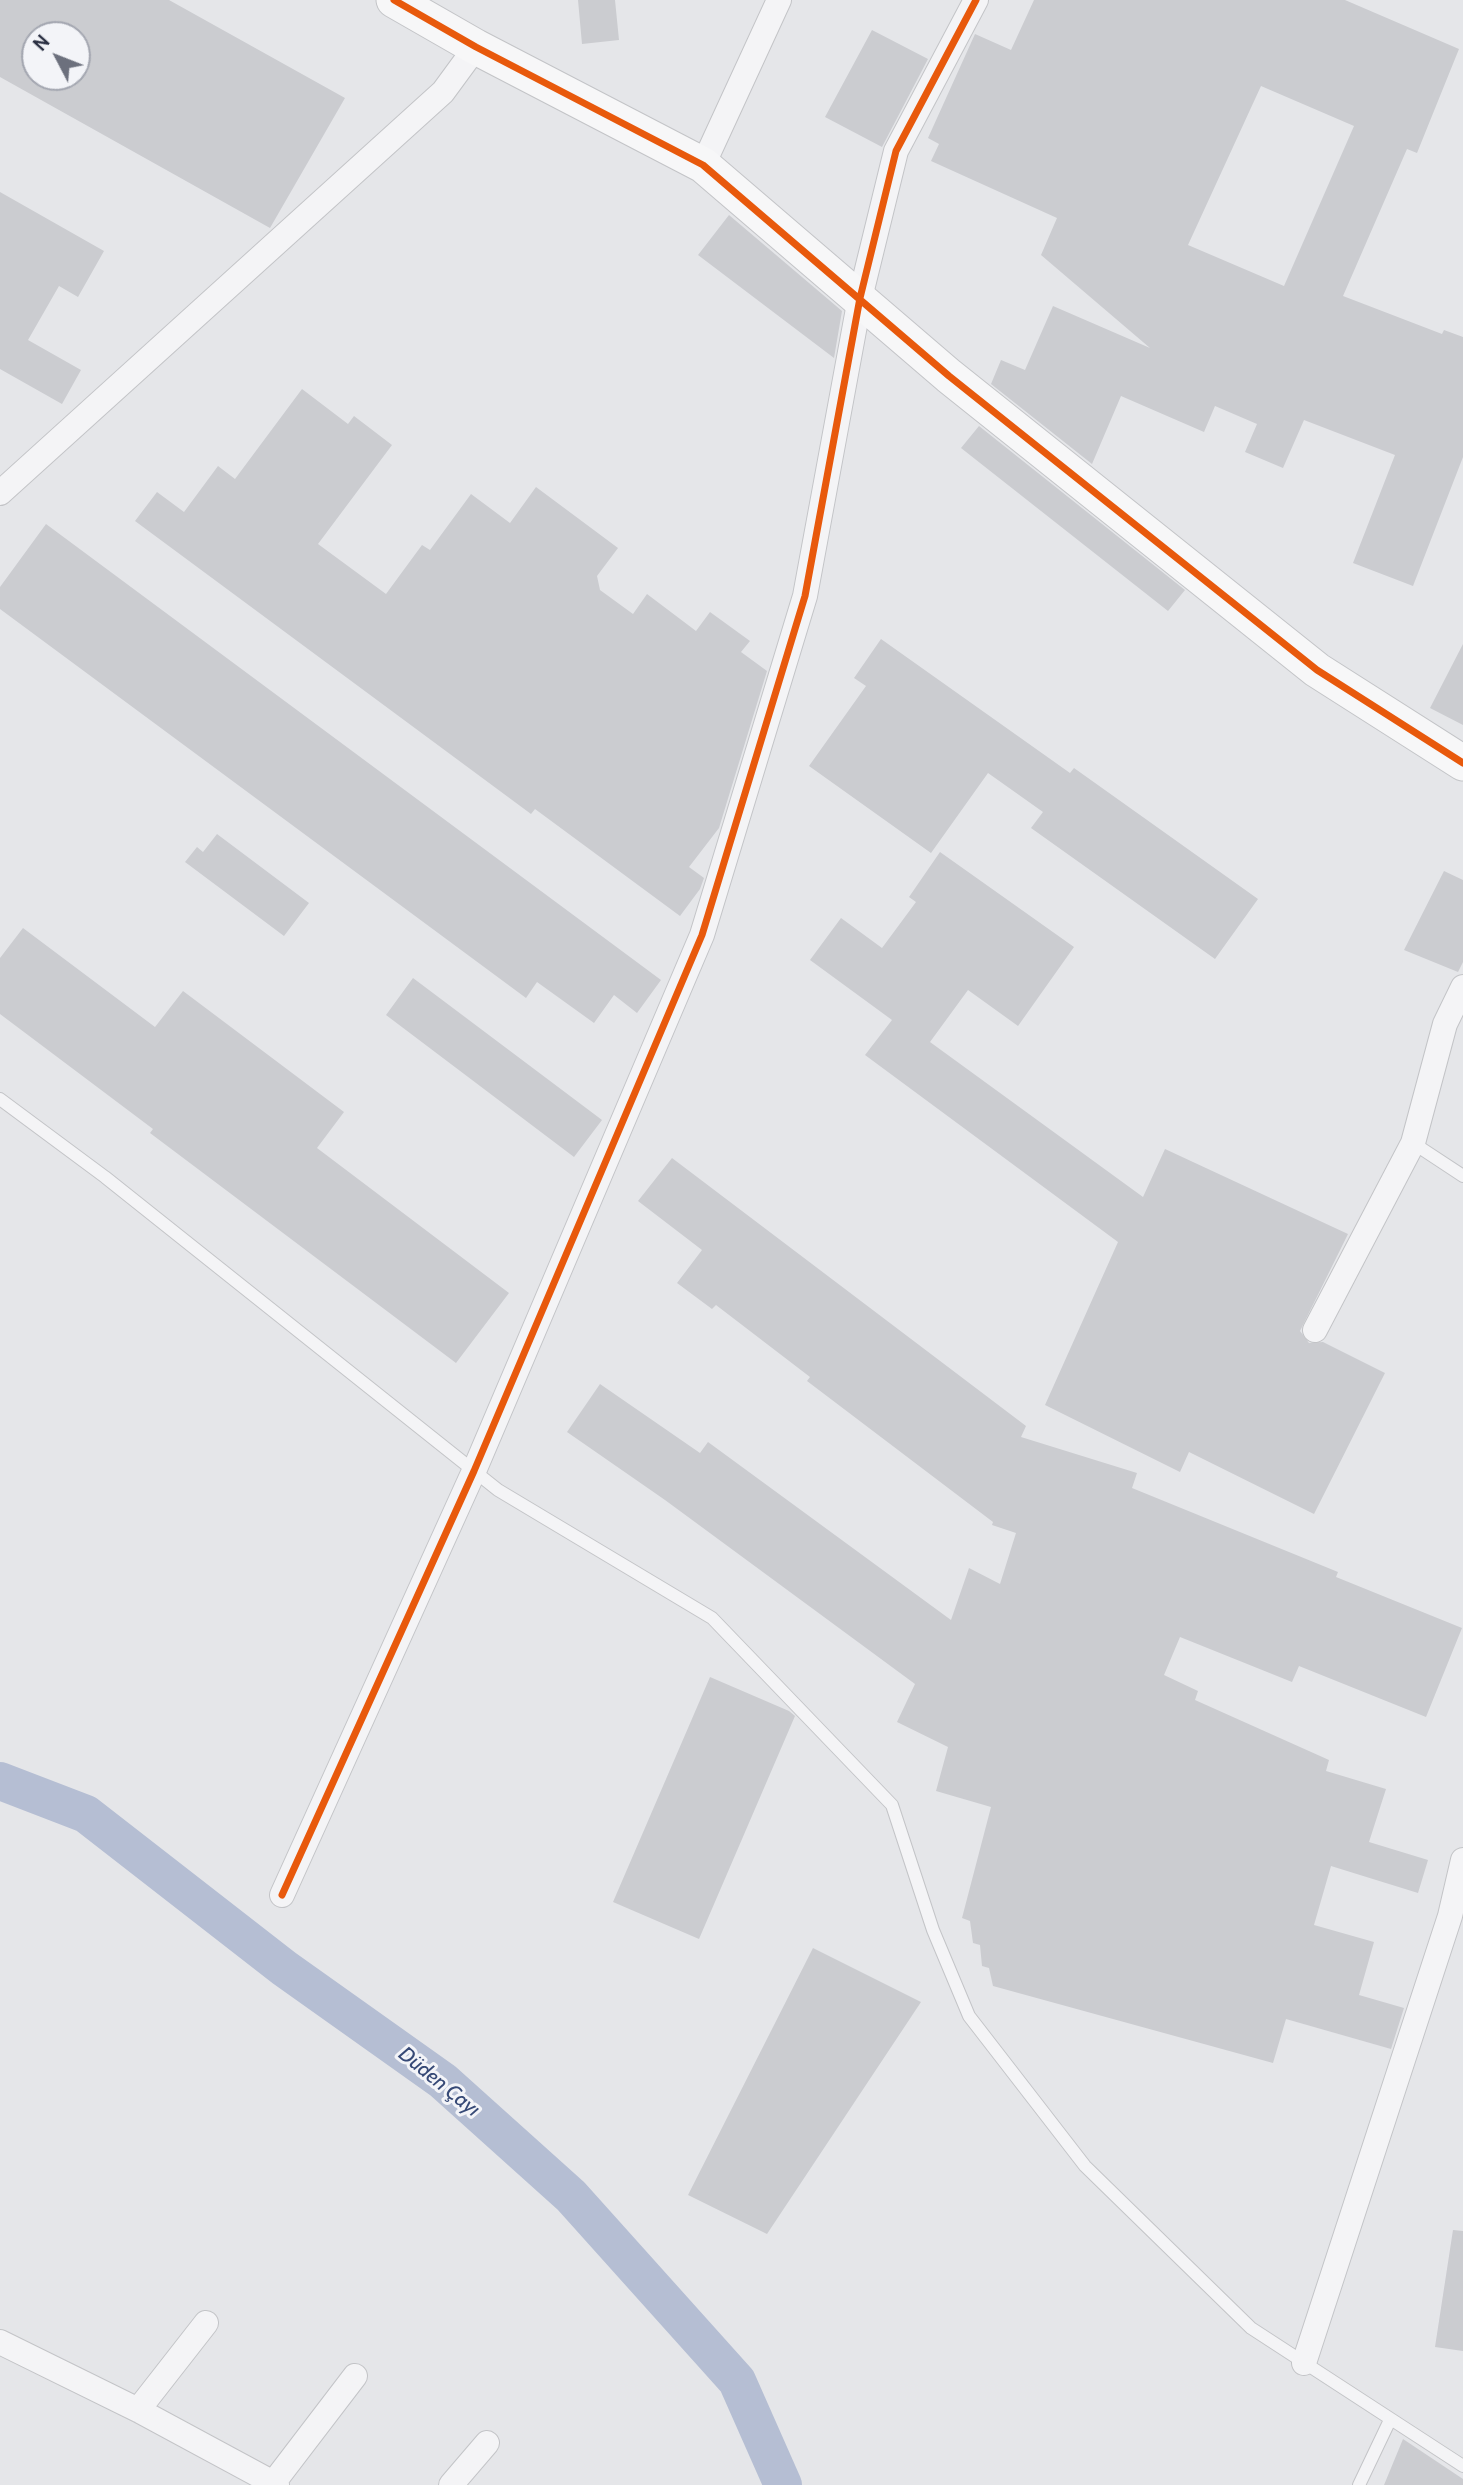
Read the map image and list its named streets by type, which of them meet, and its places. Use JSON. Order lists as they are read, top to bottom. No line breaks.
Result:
{"water":["Düden Çayı"],"north":"top left"}
